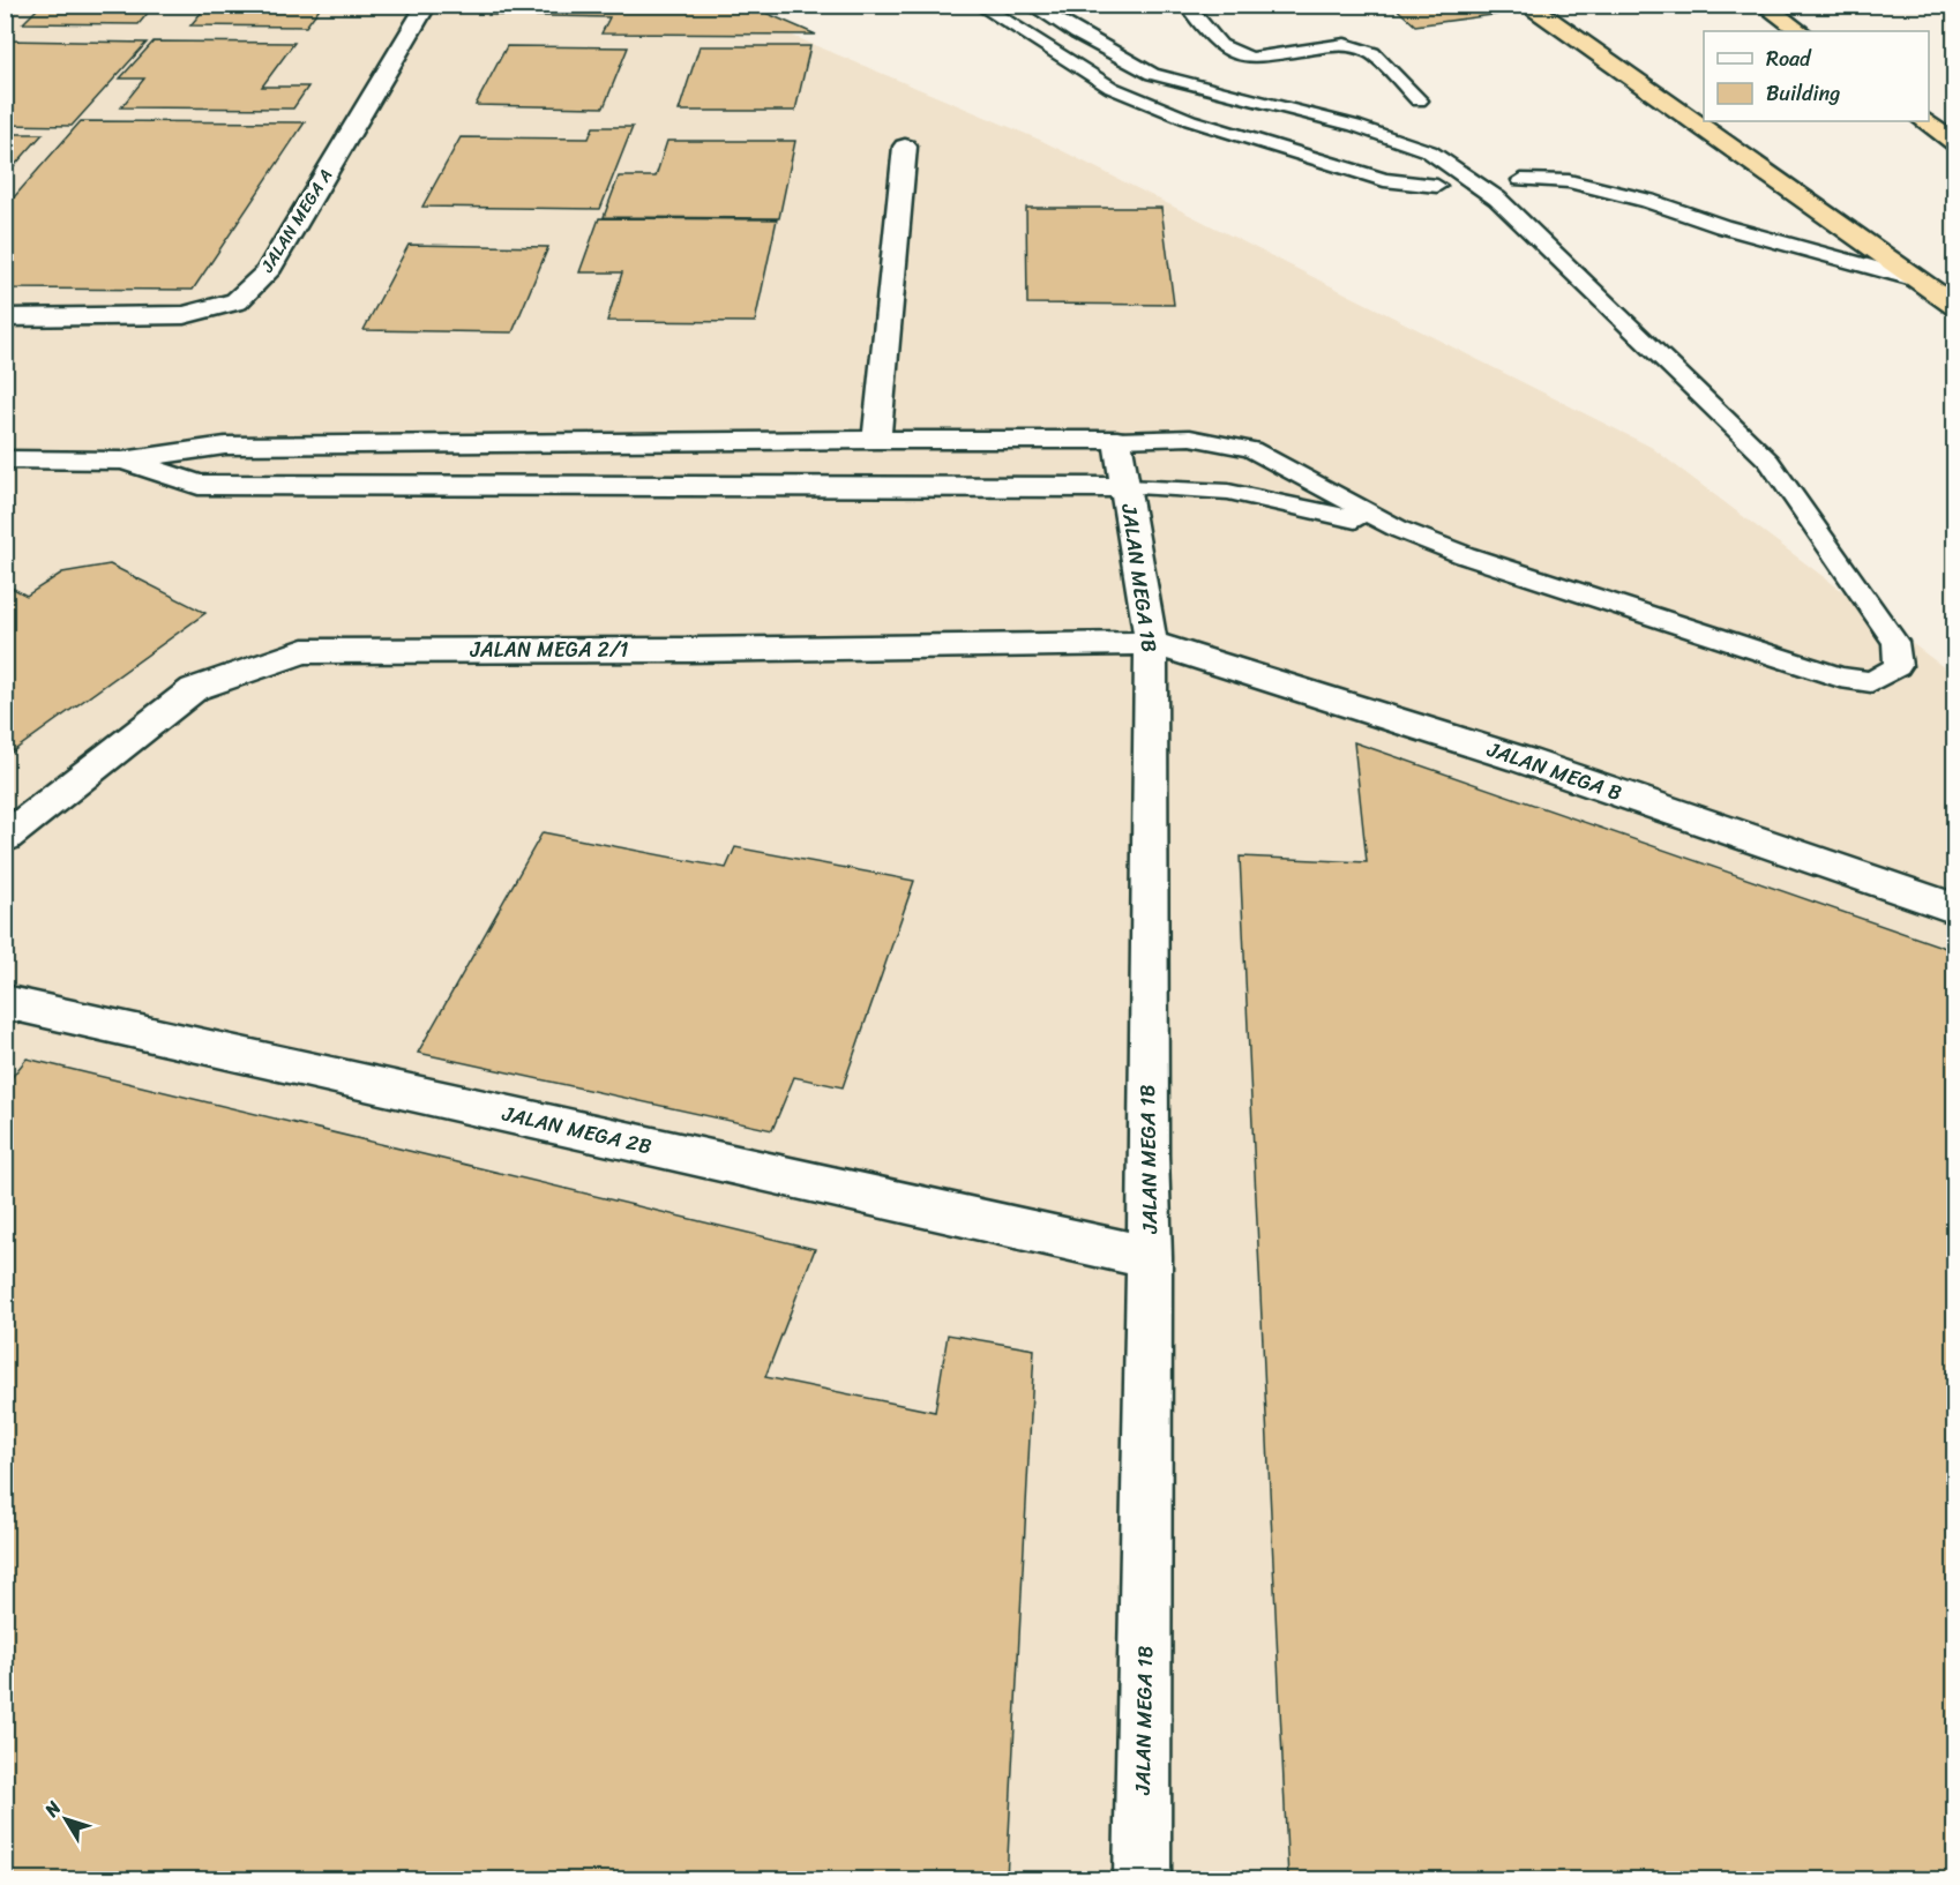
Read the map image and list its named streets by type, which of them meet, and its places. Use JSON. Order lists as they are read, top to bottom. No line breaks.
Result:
{"streets":{"street":["JALAN MEGA A","JALAN MEGA 1B","JALAN MEGA 2/1","JALAN MEGA B","JALAN MEGA 2B"]},"crossings":[["JALAN MEGA 1B","JALAN MEGA 2/1"],["JALAN MEGA 1B","JALAN MEGA B"],["JALAN MEGA 1B","JALAN MEGA 2B"],["JALAN MEGA 2/1","JALAN MEGA B"]],"legend":["Road","Building"],"north":"top left"}
